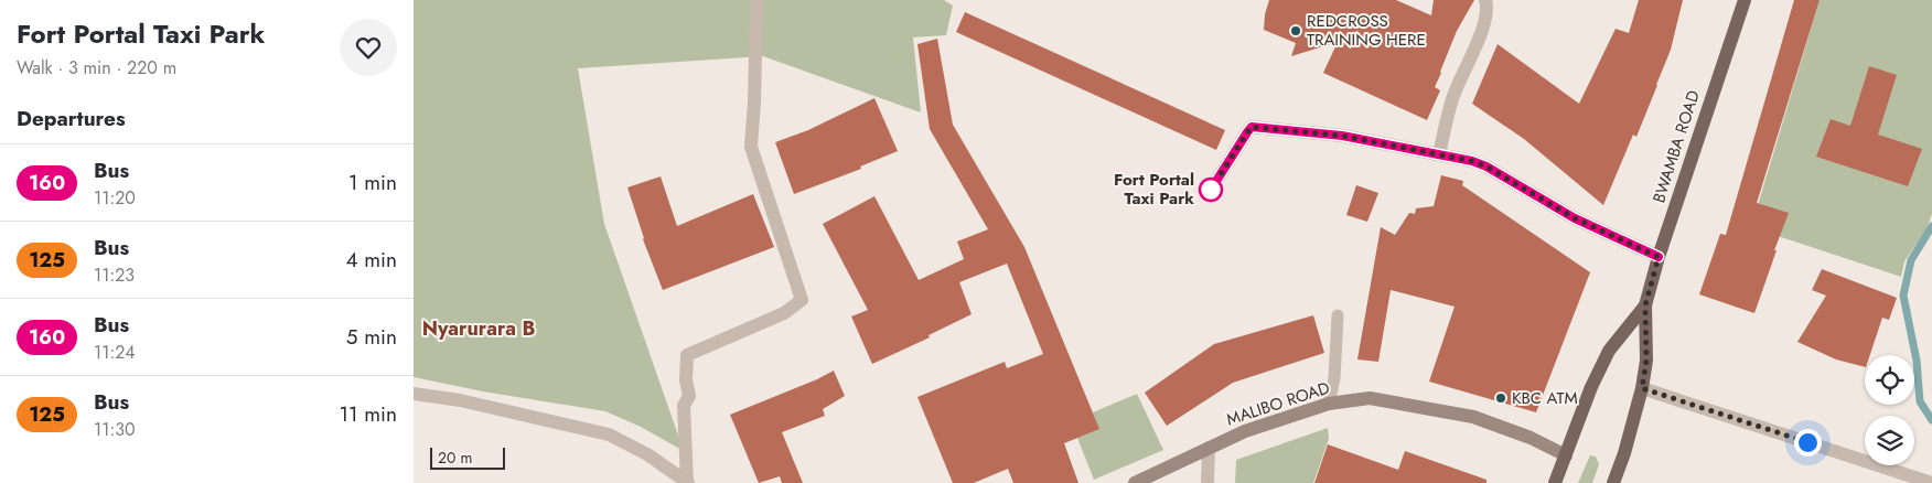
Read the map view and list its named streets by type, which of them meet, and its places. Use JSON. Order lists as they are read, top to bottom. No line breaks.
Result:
{"streets":{"main road":["BWAMBA ROAD"],"street":["MALIBO ROAD"]},"crossings":[["BWAMBA ROAD","MALIBO ROAD"]],"districts":["Nyarurara B"],"places":["REDCROSS TRAINING HERE","Fort Portal Taxi Park","KBC ATM"],"lines":["bus line 160"],"scale_bar":"20 m","page":{"heading":[["Fort Portal Taxi Park","Walk · 3 min · 220 m"],"Departures"],"list":[{"mark":"160","name":"Bus","note":"11:20","value":"1 min"},{"mark":"125","name":"Bus","note":"11:23","value":"4 min"},{"mark":"160","name":"Bus","note":"11:24","value":"5 min"},{"mark":"125","name":"Bus","note":"11:30","value":"11 min"}],"scale":"20 m"}}
